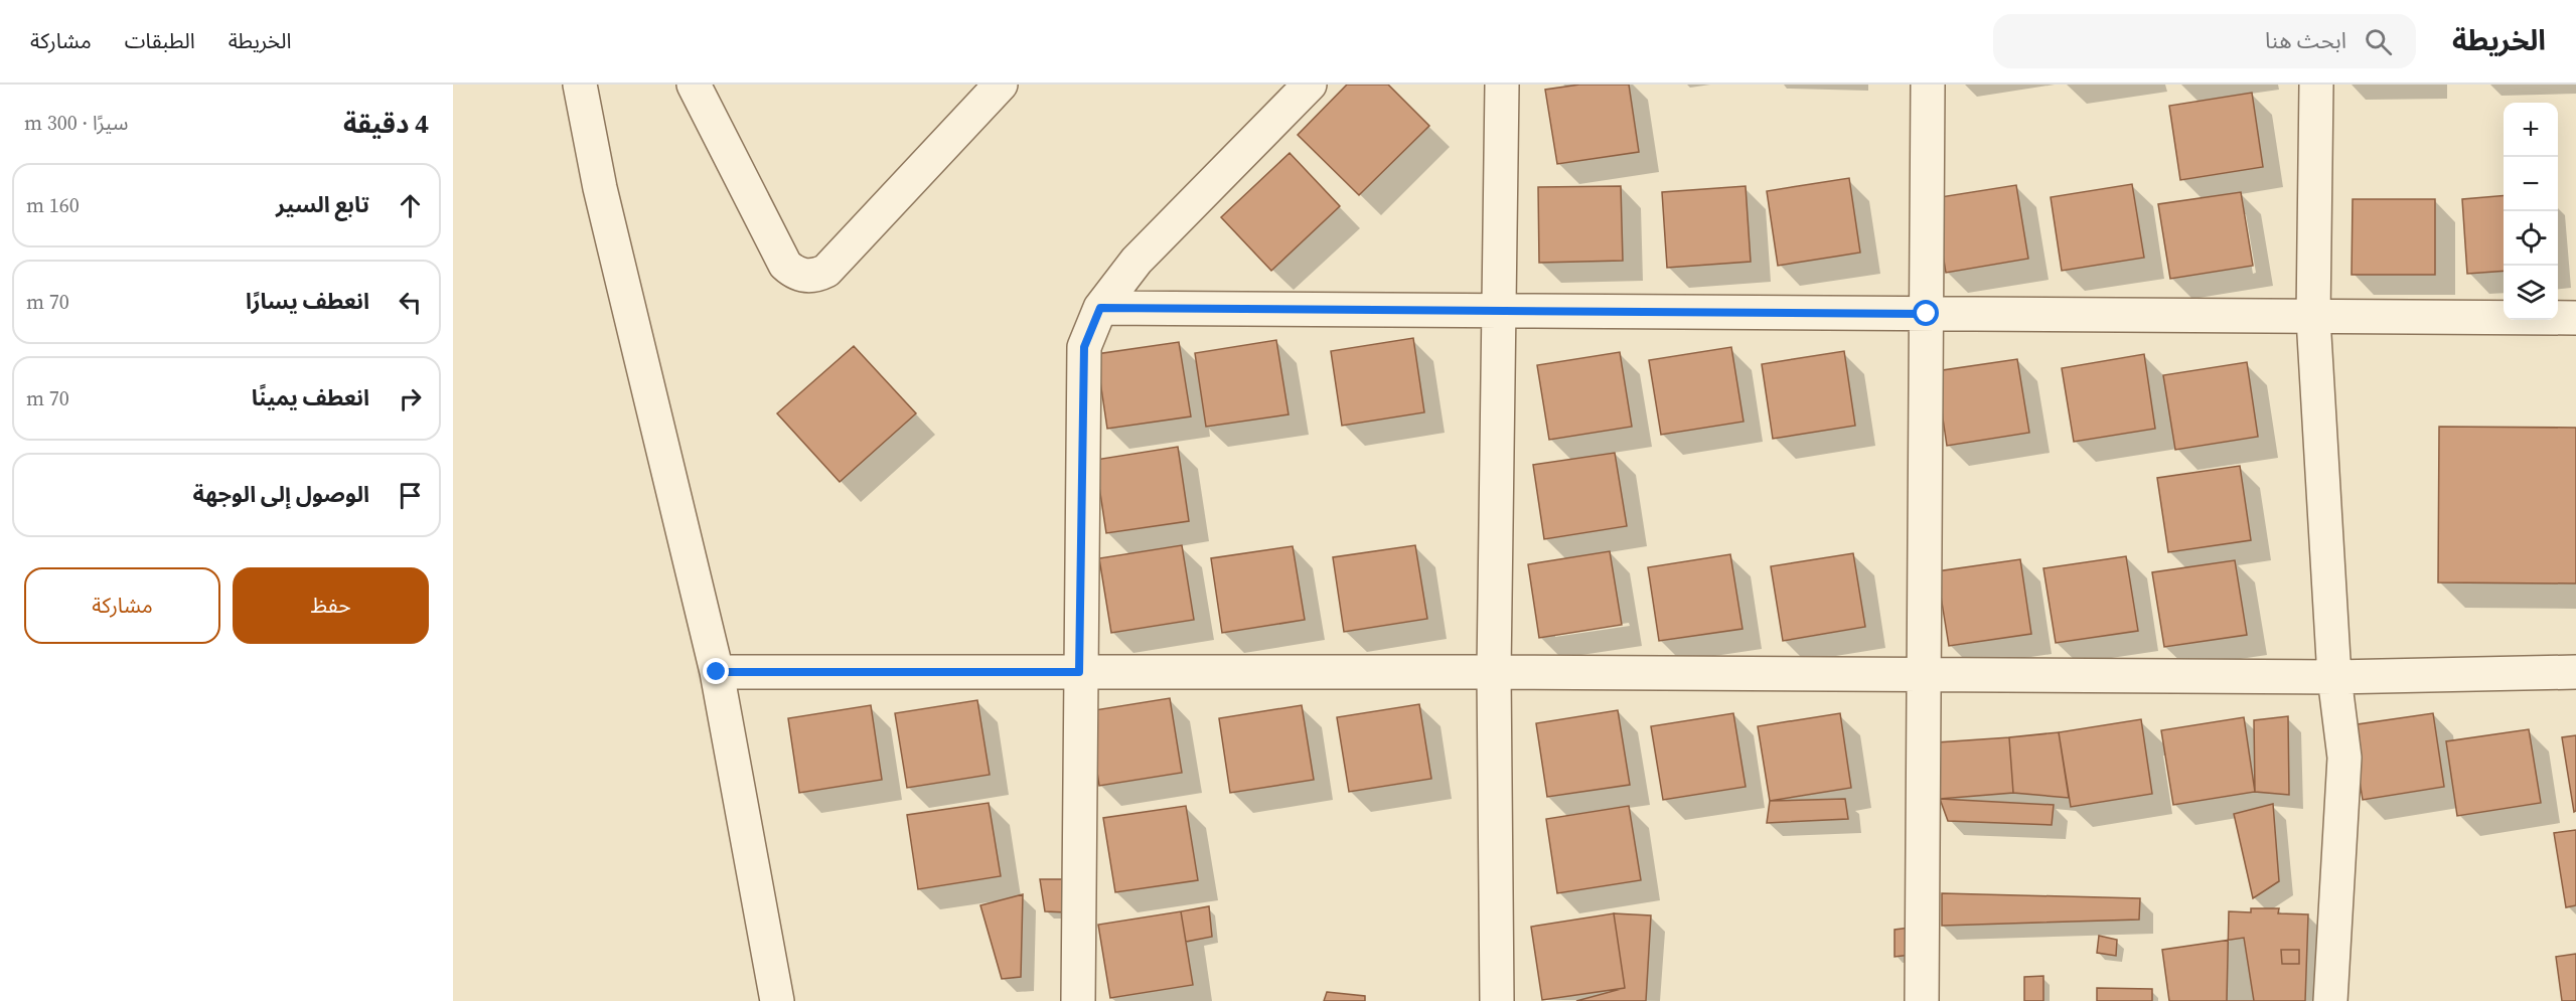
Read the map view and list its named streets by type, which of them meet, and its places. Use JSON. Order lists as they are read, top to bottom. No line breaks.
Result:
{"page":{"header":"الخريطة","search":"ابحث هنا","nav":["الخريطة","الطبقات","مشاركة"],"heading":["4 دقيقة","سيرًا · 300 m"],"map_buttons":["+","−"],"list":[["تابع السير","160 m"],["انعطف يسارًا","70 m"],["انعطف يمينًا","70 m"],"الوصول إلى الوجهة"],"buttons":["حفظ","مشاركة"]}}
